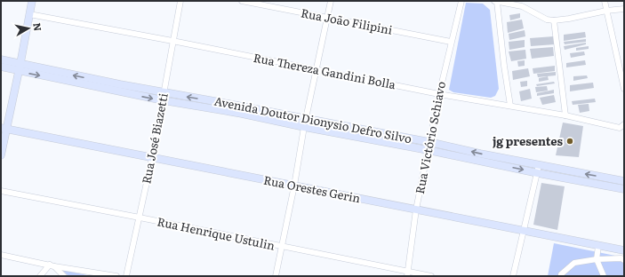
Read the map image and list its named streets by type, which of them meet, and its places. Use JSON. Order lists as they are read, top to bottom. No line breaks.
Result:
{"streets":{"street":["Rua João Filipini","Rua Thereza Gandini Bolla","Avenida Doutor Dionysio Defro Silvo","Rua Victório Schiavo","Rua José Biazetti","Rua Orestes Gerin","Rua Henrique Ustulin"]},"crossings":[["Rua João Filipini","Rua Victório Schiavo"],["Rua Thereza Gandini Bolla","Rua Victório Schiavo"],["Rua Thereza Gandini Bolla","Rua José Biazetti"],["Avenida Doutor Dionysio Defro Silvo","Rua Victório Schiavo"],["Avenida Doutor Dionysio Defro Silvo","Rua José Biazetti"],["Rua Victório Schiavo","Rua Orestes Gerin"],["Rua Victório Schiavo","Rua Henrique Ustulin"],["Rua José Biazetti","Rua Orestes Gerin"],["Rua José Biazetti","Rua Henrique Ustulin"]],"places":["jg presentes"],"north":"right"}
